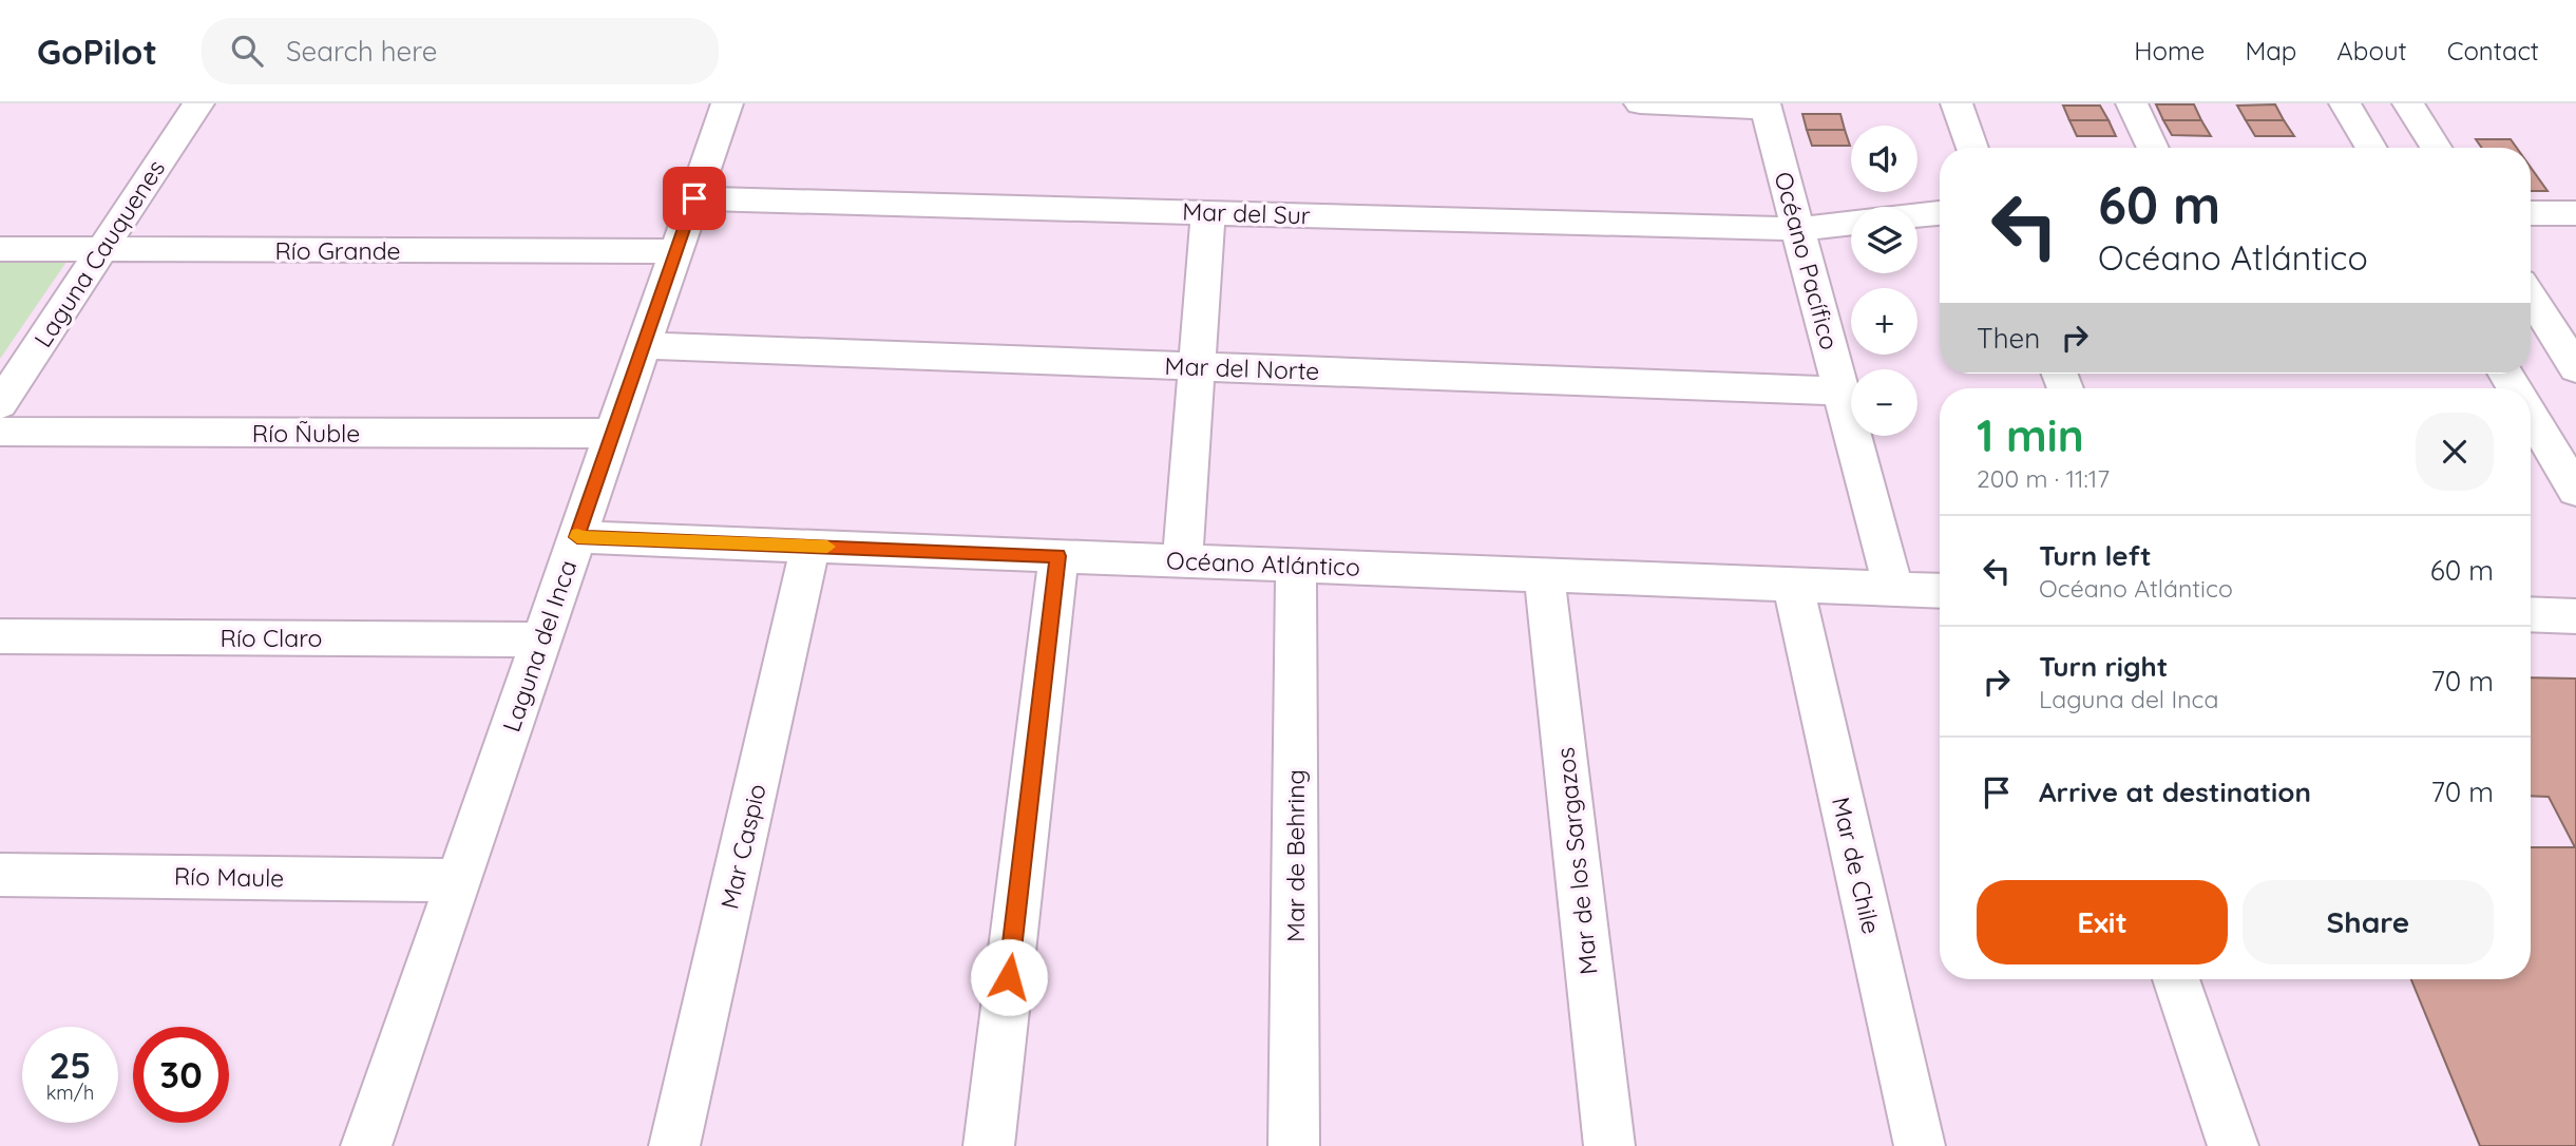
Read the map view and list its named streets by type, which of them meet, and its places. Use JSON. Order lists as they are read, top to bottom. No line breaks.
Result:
{"streets":{"street":["Mar del Sur","Río Grande","Laguna Cauquenes","Océano Pacífico","Mar del Norte","Río Ñuble","Océano Atlántico","Río Claro","Laguna del Inca","Mar Caspio","Mar de Behring","Mar de los Sargazos","Mar de Chile","Río Maule"]},"crossings":[["Mar del Sur","Océano Pacífico"],["Mar del Sur","Laguna del Inca"],["Río Grande","Laguna Cauquenes"],["Río Grande","Laguna del Inca"],["Océano Pacífico","Mar del Norte"],["Océano Pacífico","Océano Atlántico"],["Mar del Norte","Laguna del Inca"],["Río Ñuble","Laguna del Inca"],["Océano Atlántico","Laguna del Inca"],["Océano Atlántico","Mar Caspio"],["Océano Atlántico","Mar de Behring"],["Océano Atlántico","Mar de los Sargazos"],["Océano Atlántico","Mar de Chile"],["Río Claro","Laguna del Inca"],["Laguna del Inca","Río Maule"]],"page":{"header":"GoPilot","search":"Search here","nav":["Home","Map","About","Contact"],"map_buttons":["+","−"],"turn":["60 m","Océano Atlántico"],"then":"Then","heading":["1 min","200 m · 11:17"],"list":[{"name":"Turn left","note":"Océano Atlántico","value":"60 m"},{"name":"Turn right","note":"Laguna del Inca","value":"70 m"},{"name":"Arrive at destination","value":"70 m"}],"buttons":["Exit","Share"],"speed":"25 km/h","limit":"30"}}
